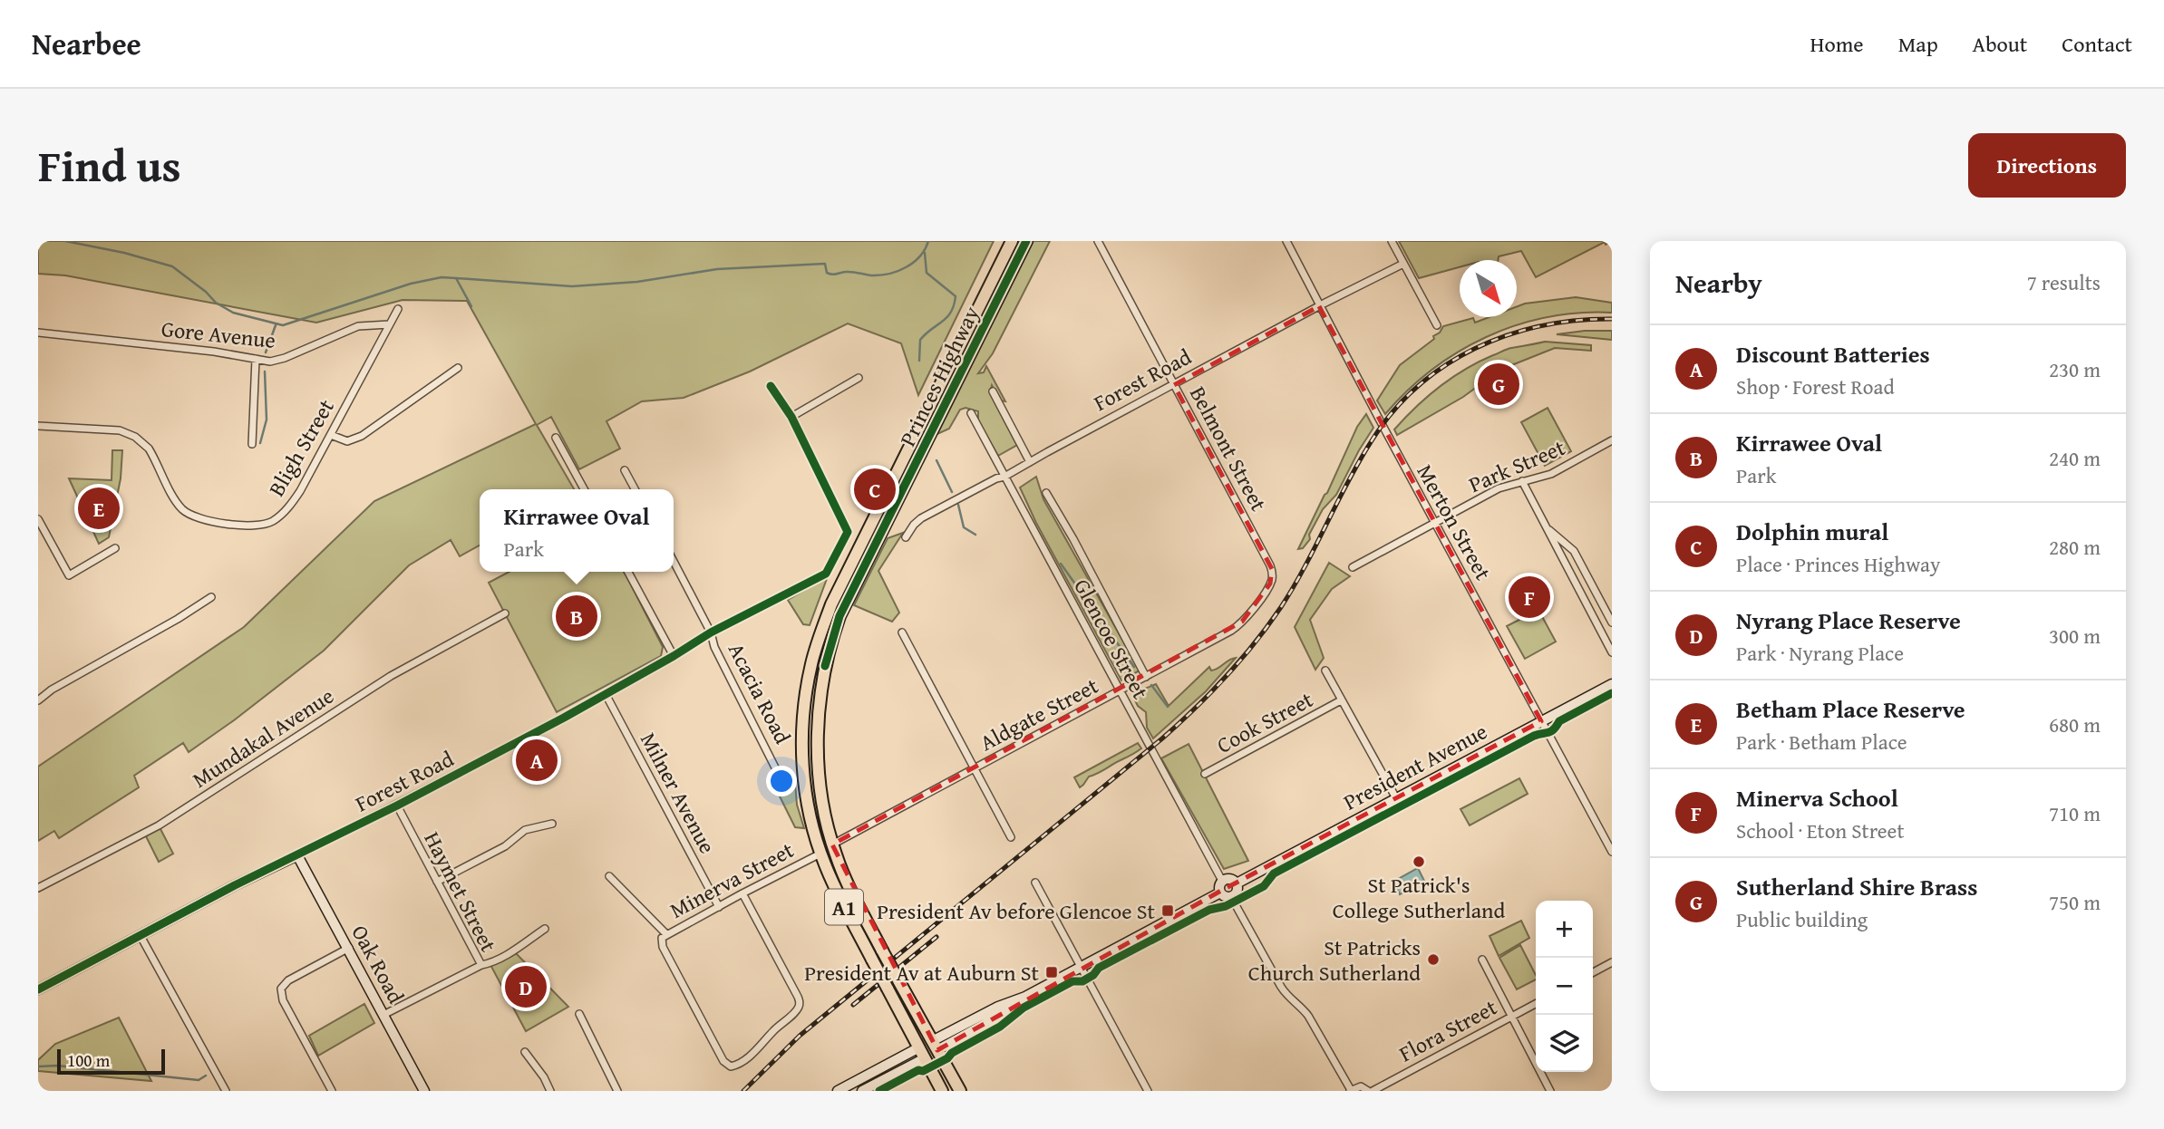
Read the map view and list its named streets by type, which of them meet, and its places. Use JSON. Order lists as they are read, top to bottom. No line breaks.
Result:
{"streets":{"highway":["Princes Highway","A1"],"street":["Gore Avenue","Forest Road","Bligh Street","Belmont Street","Park Street","Merton Street","Glencoe Street","Acacia Road","Aldgate Street","Cook Street","Mundakal Avenue","President Avenue","Milner Avenue","Minerva Street","Haymet Street","Oak Road","Flora Street"]},"crossings":[["Gore Avenue","Bligh Street"],["Princes Highway","Aldgate Street"],["Princes Highway","Minerva Street"],["Princes Highway","A1"],["Forest Road","Belmont Street"],["Forest Road","Merton Street"],["Forest Road","Glencoe Street"],["Forest Road","Acacia Road"],["Forest Road","Milner Avenue"],["Forest Road","Haymet Street"],["Forest Road","Oak Road"],["Belmont Street","Aldgate Street"],["Park Street","Merton Street"],["Merton Street","President Avenue"],["Glencoe Street","Aldgate Street"],["Glencoe Street","President Avenue"],["Milner Avenue","Minerva Street"],["Haymet Street","Oak Road"]],"places":{"other":["St Patrick's College Sutherland","St Patricks Church Sutherland"],"transit":["President Av before Glencoe St","President Av at Auburn St"]},"scale_bar":"100 m","north":"bottom right","page":{"header":"Nearbee","nav":["Home","Map","About","Contact"],"title":"Find us","buttons":"Directions","heading":["Nearby","7 results"],"list":[{"mark":"A","name":"Discount Batteries","note":"Shop · Forest Road","value":"230 m"},{"mark":"B","name":"Kirrawee Oval","note":"Park","value":"240 m"},{"mark":"C","name":"Dolphin mural","note":"Place · Princes Highway","value":"280 m"},{"mark":"D","name":"Nyrang Place Reserve","note":"Park · Nyrang Place","value":"300 m"},{"mark":"E","name":"Betham Place Reserve","note":"Park · Betham Place","value":"680 m"},{"mark":"F","name":"Minerva School","note":"School · Eton Street","value":"710 m"},{"mark":"G","name":"Sutherland Shire Brass","note":"Public building","value":"750 m"}],"pins":["G","C","E","F","B","A","D"],"popup":["Kirrawee Oval","Park"],"map_buttons":["+","−"],"scale":"100 m"}}
